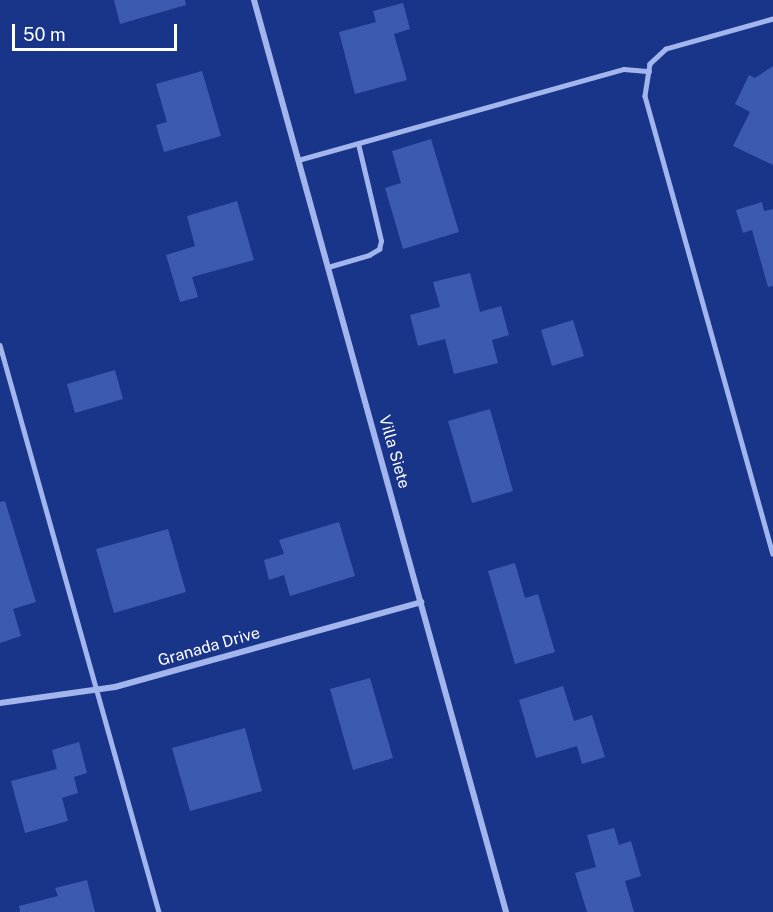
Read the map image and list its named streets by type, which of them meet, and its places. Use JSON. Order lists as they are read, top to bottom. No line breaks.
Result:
{"streets":{"street":["Villa Siete","Granada Drive"]},"crossings":[["Villa Siete","Granada Drive"]],"scale_bar":"50 m"}
